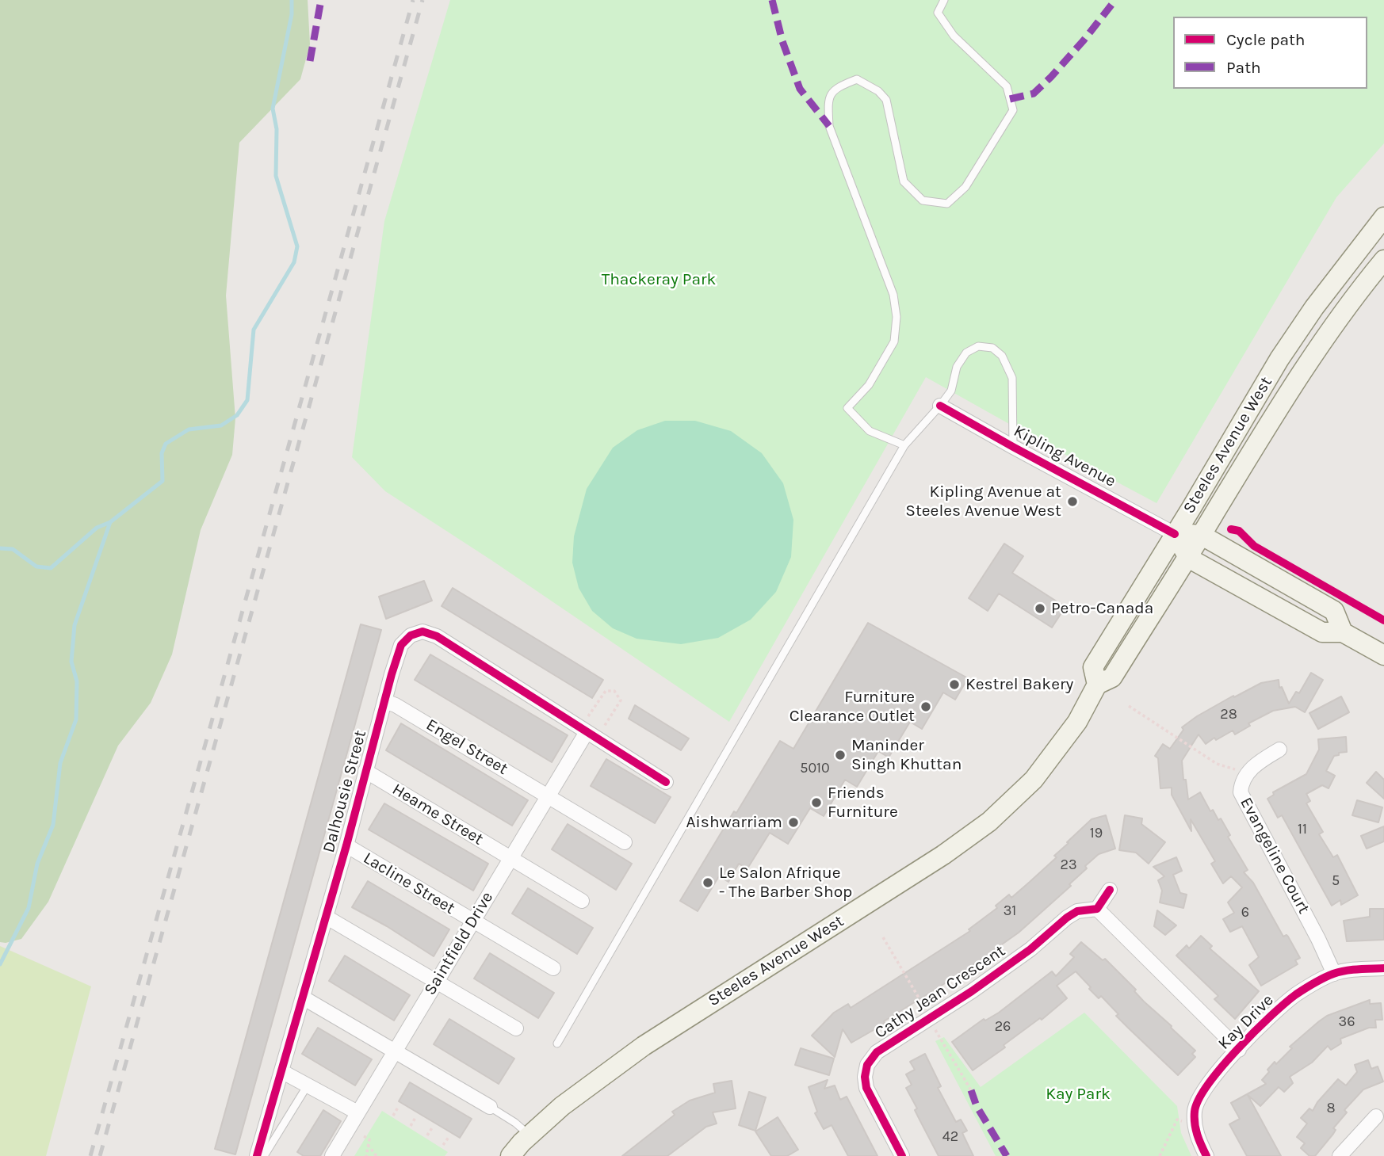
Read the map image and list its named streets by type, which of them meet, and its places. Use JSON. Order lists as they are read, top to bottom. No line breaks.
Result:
{"streets":{"main road":["Steeles Avenue West","Kipling Avenue"],"street":["Engel Street","Dalhousie Street","Heame Street","Evangeline Court","Lacline Street","Saintfield Drive","Cathy Jean Crescent","Kay Drive"]},"crossings":[["Steeles Avenue West","Kipling Avenue"],["Engel Street","Dalhousie Street"],["Engel Street","Saintfield Drive"],["Dalhousie Street","Heame Street"],["Dalhousie Street","Lacline Street"],["Dalhousie Street","Saintfield Drive"],["Heame Street","Saintfield Drive"],["Evangeline Court","Kay Drive"],["Lacline Street","Saintfield Drive"]],"parks":["Thackeray Park","Kay Park"],"places":["Kipling Avenue at Steeles Avenue West","Petro-Canada","Kestrel Bakery","Furniture Clearance Outlet","Maninder Singh Khuttan","Friends Furniture","Aishwarriam","Le Salon Afrique - The Barber Shop"],"house_numbers":["28","5010","11","19","23","5","31","6","36","26","8","42"],"legend":["Cycle path","Path"]}
